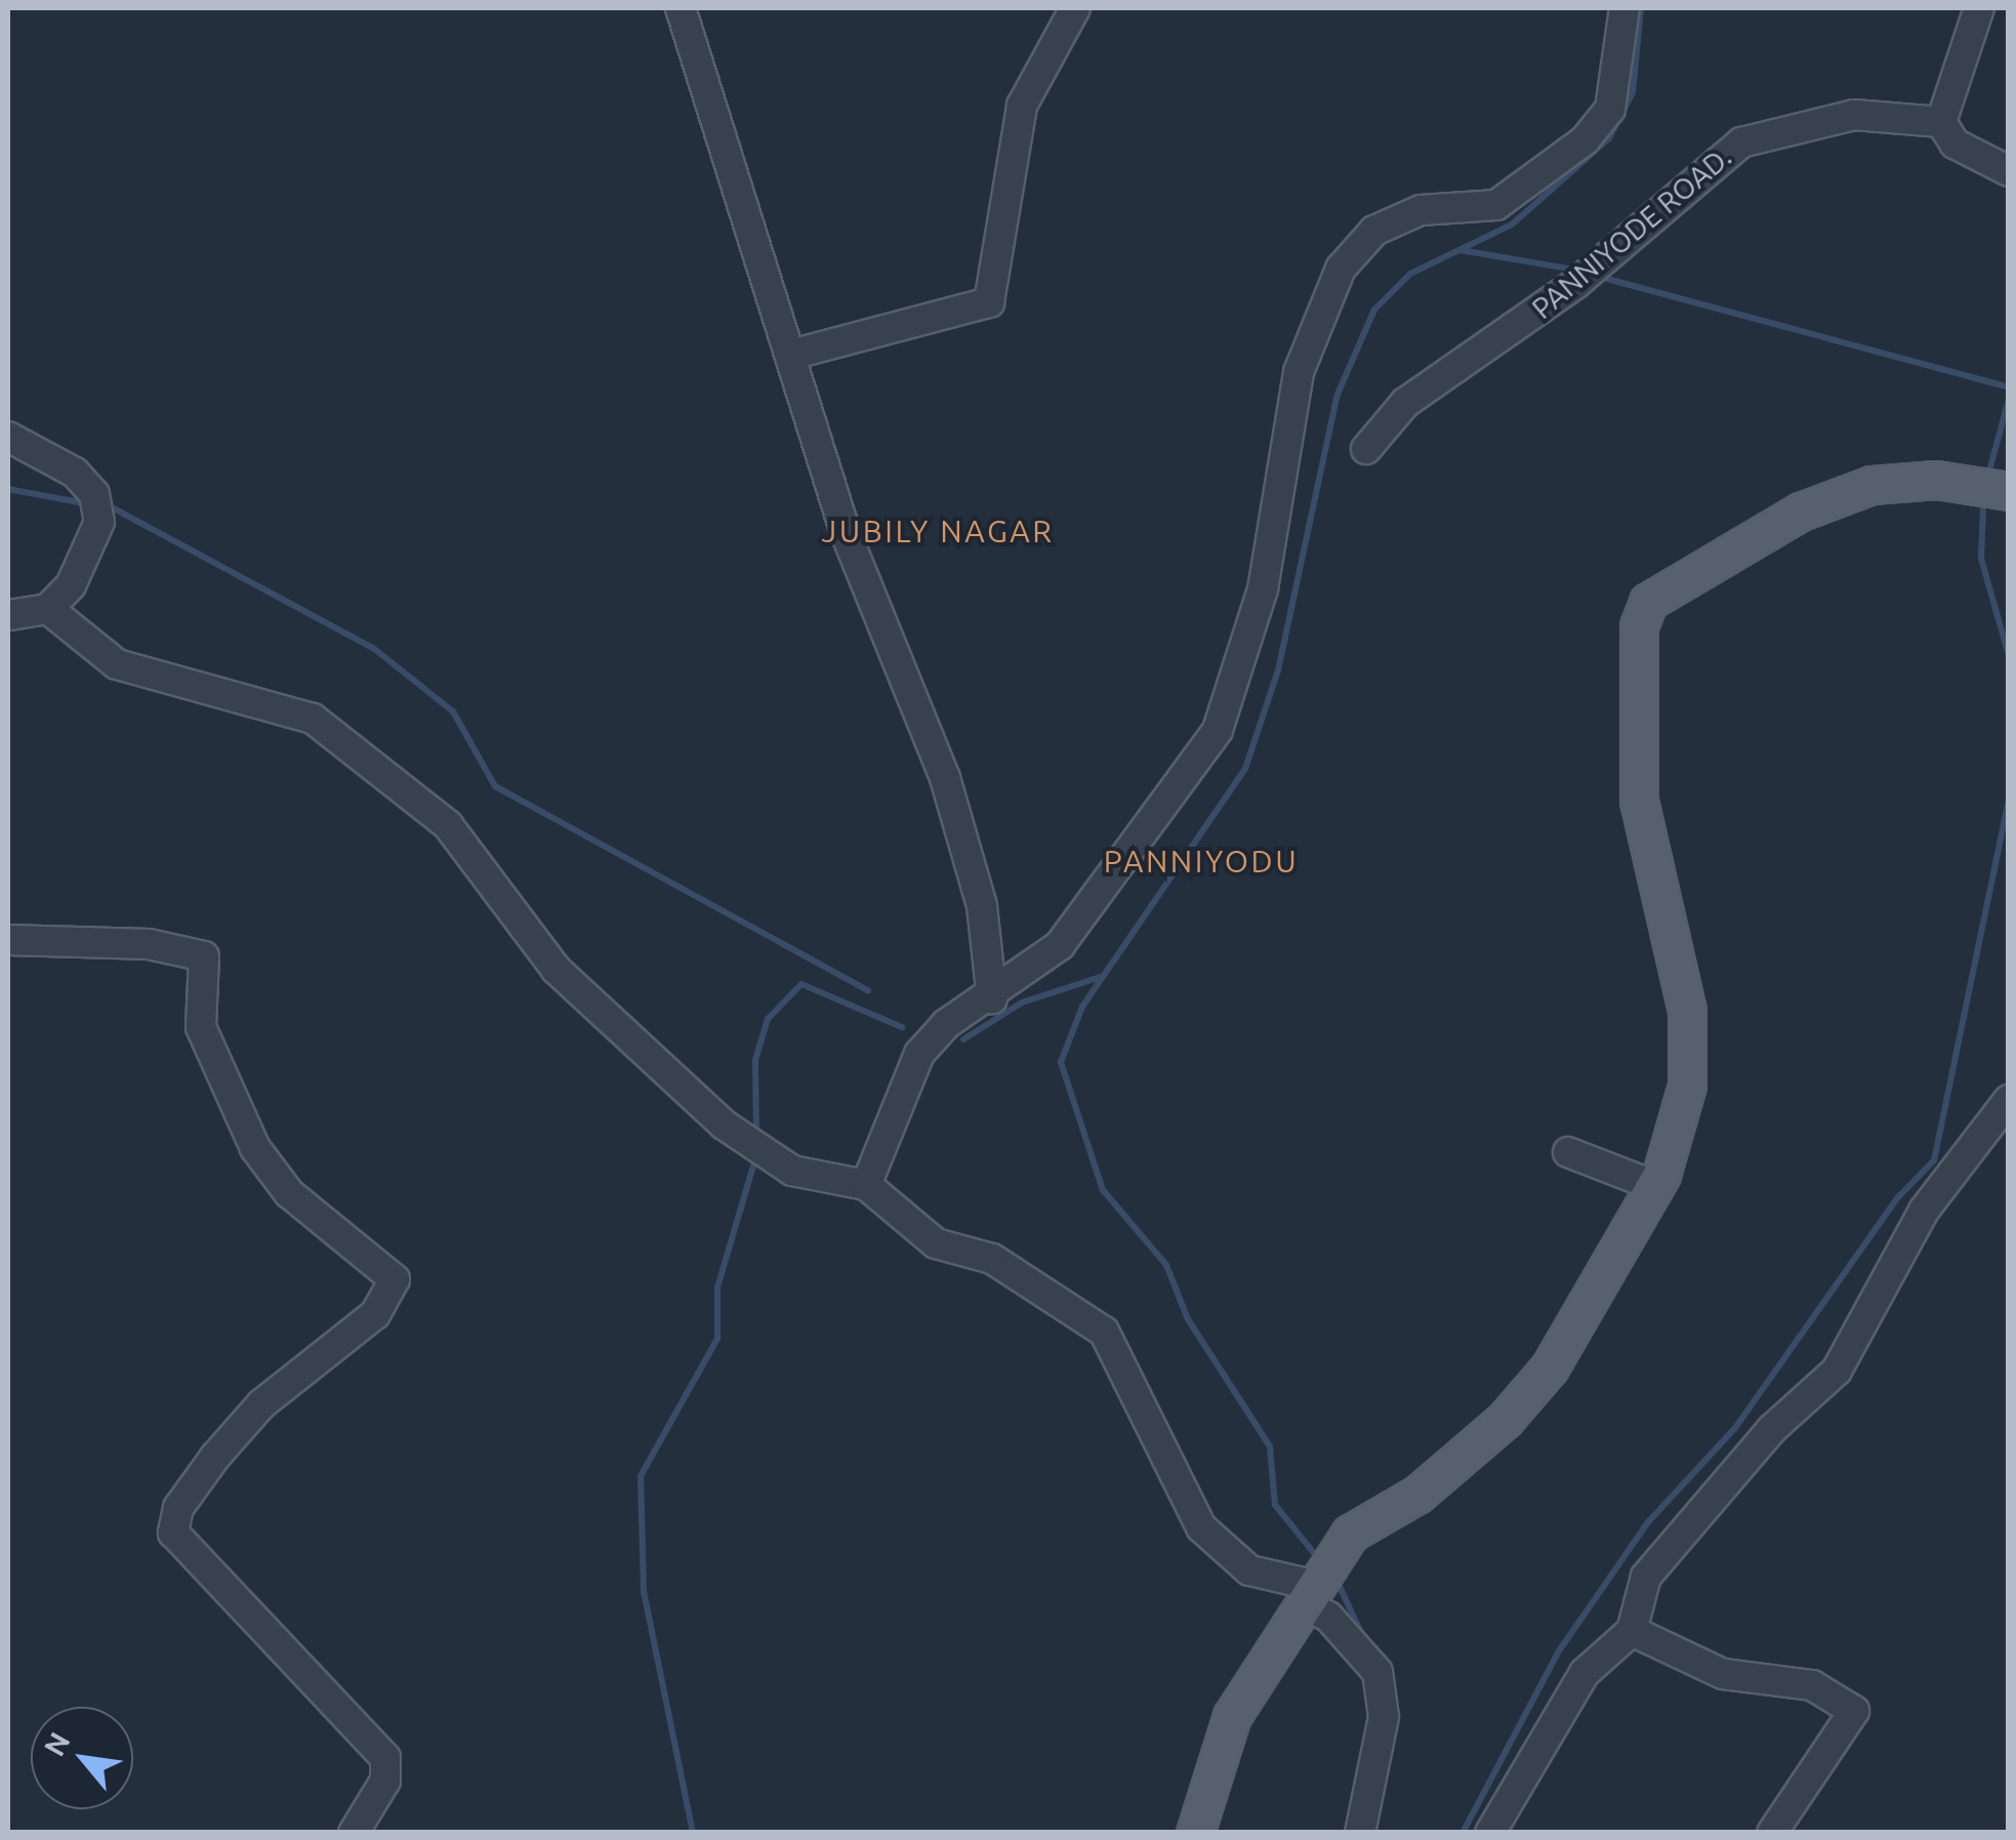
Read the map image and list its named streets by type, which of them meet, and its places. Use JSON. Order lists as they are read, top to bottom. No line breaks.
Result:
{"streets":{"street":["PANNIYODE ROAD."]},"districts":["JUBILY NAGAR","PANNIYODU"],"north":"top left"}
